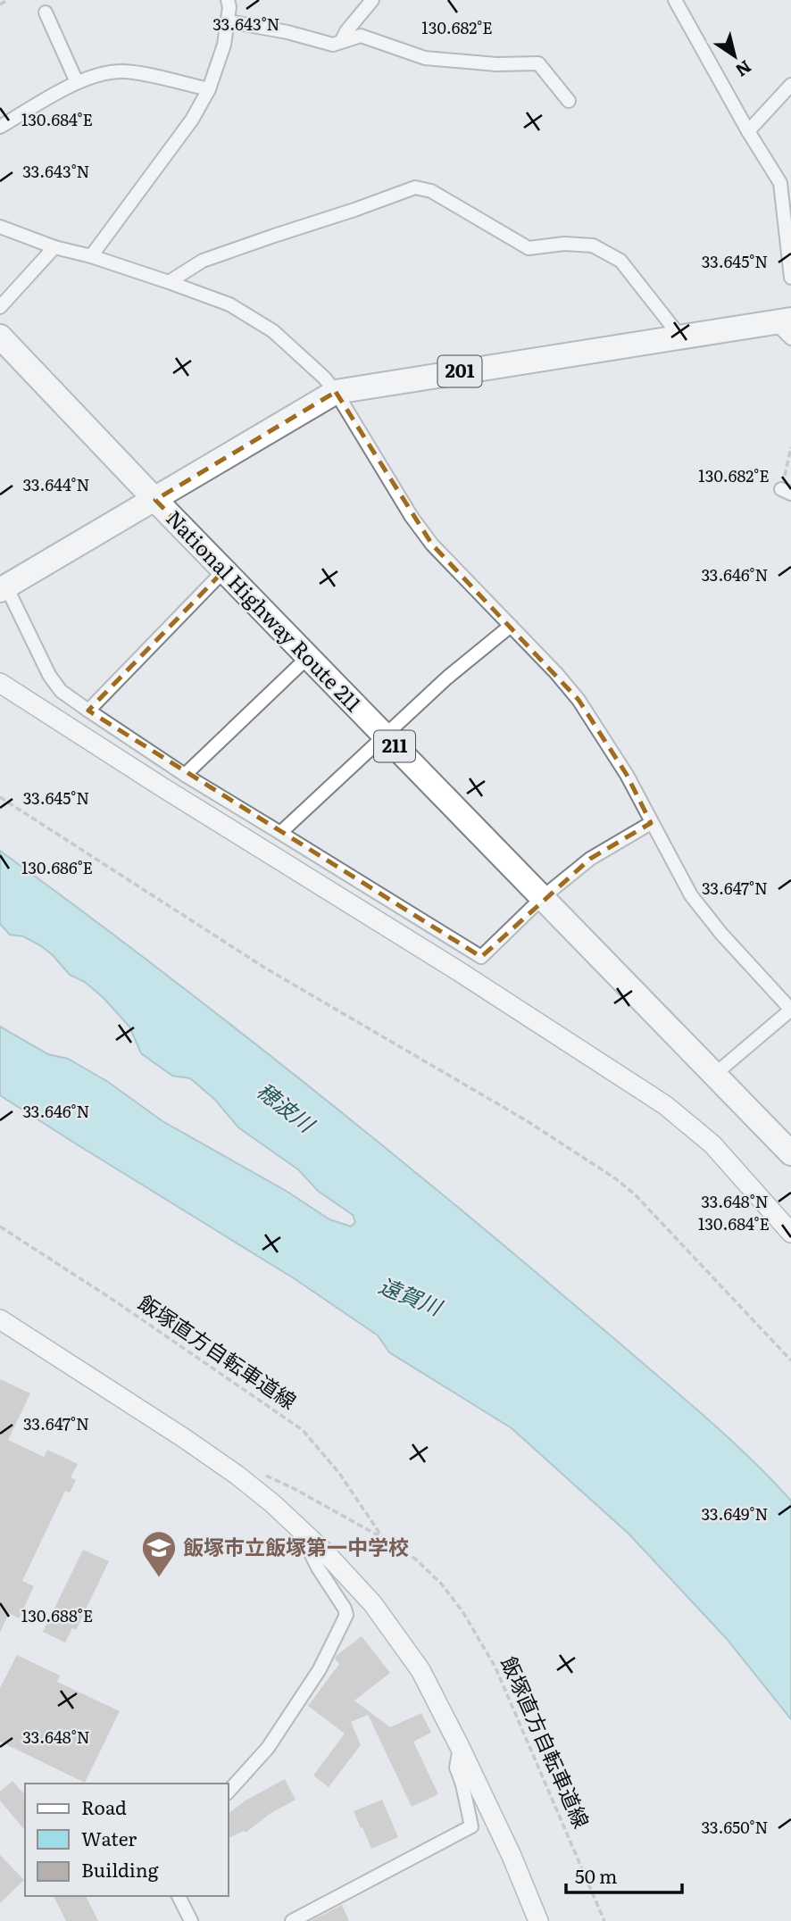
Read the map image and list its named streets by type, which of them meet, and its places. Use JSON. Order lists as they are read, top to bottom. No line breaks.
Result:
{"streets":{"highway":["201","National Highway Route 211","211"],"path":["飯塚直方自転車道線"]},"crossings":[["201","National Highway Route 211"]],"water":["穂波川","遠賀川"],"places":{"school or university":["飯塚市立飯塚第一中学校"]},"legend":["Road","Water","Building"],"scale_bar":"50 m","north":"bottom right","coordinates":["33.643°N","130.682°E","130.684°E","33.645°N","33.644°N","33.646°N","130.686°E","33.647°N","33.648°N","33.649°N","130.688°E","33.650°N"]}
